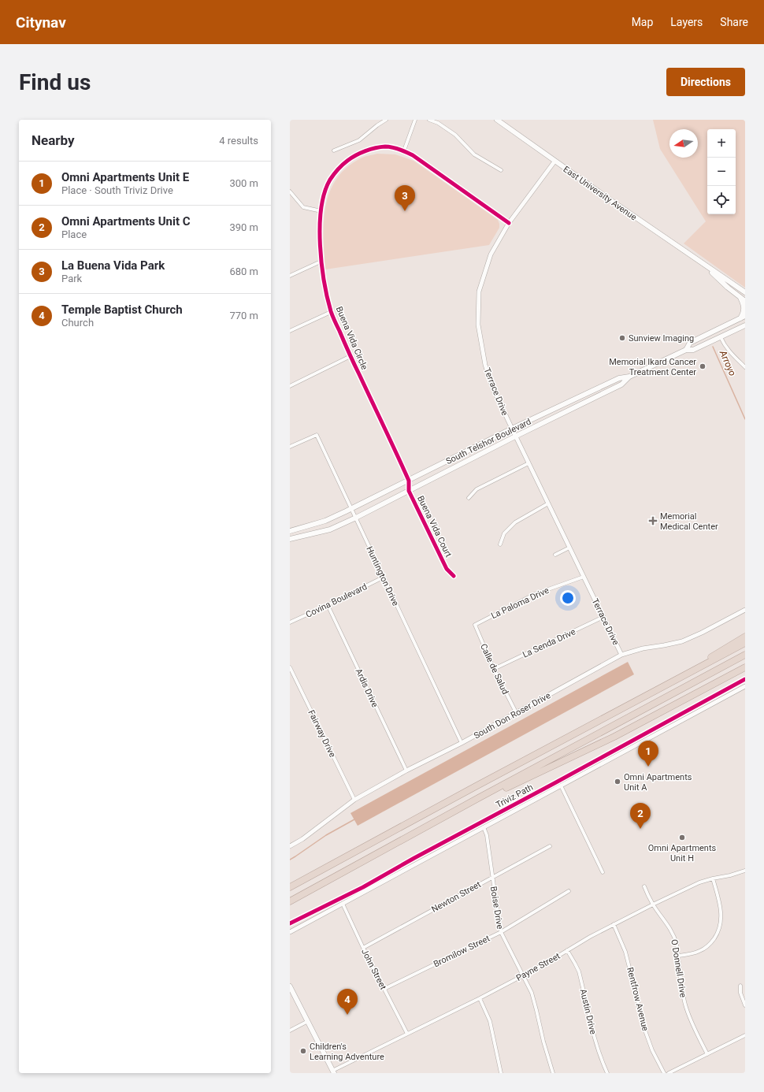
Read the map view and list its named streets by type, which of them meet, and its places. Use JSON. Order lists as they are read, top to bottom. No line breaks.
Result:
{"streets":{"main road":["East University Avenue","South Telshor Boulevard"],"street":["Buena Vida Circle","Terrace Drive","Buena Vida Court","Huntington Drive","Covina Boulevard","La Paloma Drive","La Senda Drive","Calle de Salud","Ardis Drive","South Don Roser Drive","Fairway Drive","Newton Street","Boise Drive","Bromilow Street","Payne Street","O Donnell Drive","John Street","Rentfrow Avenue","Austin Drive"],"cycle path":["Triviz Path"]},"crossings":[["East University Avenue","Terrace Drive"],["Buena Vida Circle","Terrace Drive"],["Buena Vida Circle","South Telshor Boulevard"],["Buena Vida Circle","Buena Vida Court"],["Terrace Drive","South Telshor Boulevard"],["Terrace Drive","La Paloma Drive"],["Terrace Drive","La Senda Drive"],["Terrace Drive","South Don Roser Drive"],["South Telshor Boulevard","Buena Vida Court"],["South Telshor Boulevard","Huntington Drive"],["Huntington Drive","Covina Boulevard"],["Huntington Drive","South Don Roser Drive"],["Covina Boulevard","Ardis Drive"],["La Paloma Drive","Calle de Salud"],["La Senda Drive","Calle de Salud"],["Calle de Salud","South Don Roser Drive"],["Ardis Drive","South Don Roser Drive"],["South Don Roser Drive","Fairway Drive"],["Newton Street","Boise Drive"],["Newton Street","John Street"],["Boise Drive","Bromilow Street"],["Boise Drive","Payne Street"],["Bromilow Street","John Street"],["Payne Street","O Donnell Drive"],["Payne Street","John Street"],["Payne Street","Rentfrow Avenue"],["Payne Street","Austin Drive"]],"water":["Arroyo"],"places":{"other":["Sunview Imaging","Memorial Ikard Cancer Treatment Center","Omni Apartments Unit A","Omni Apartments Unit H","Children's Learning Adventure"],"health":["Memorial Medical Center"]},"north":"left","page":{"header":"Citynav","nav":["Map","Layers","Share"],"buttons":"Directions","title":"Find us","heading":["Nearby","4 results"],"map_buttons":["+","−"],"list":[{"mark":"1","name":"Omni Apartments Unit E","note":"Place · South Triviz Drive","value":"300 m"},{"mark":"2","name":"Omni Apartments Unit C","note":"Place","value":"390 m"},{"mark":"3","name":"La Buena Vida Park","note":"Park","value":"680 m"},{"mark":"4","name":"Temple Baptist Church","note":"Church","value":"770 m"}],"pins":["3","1","2","4"]}}
